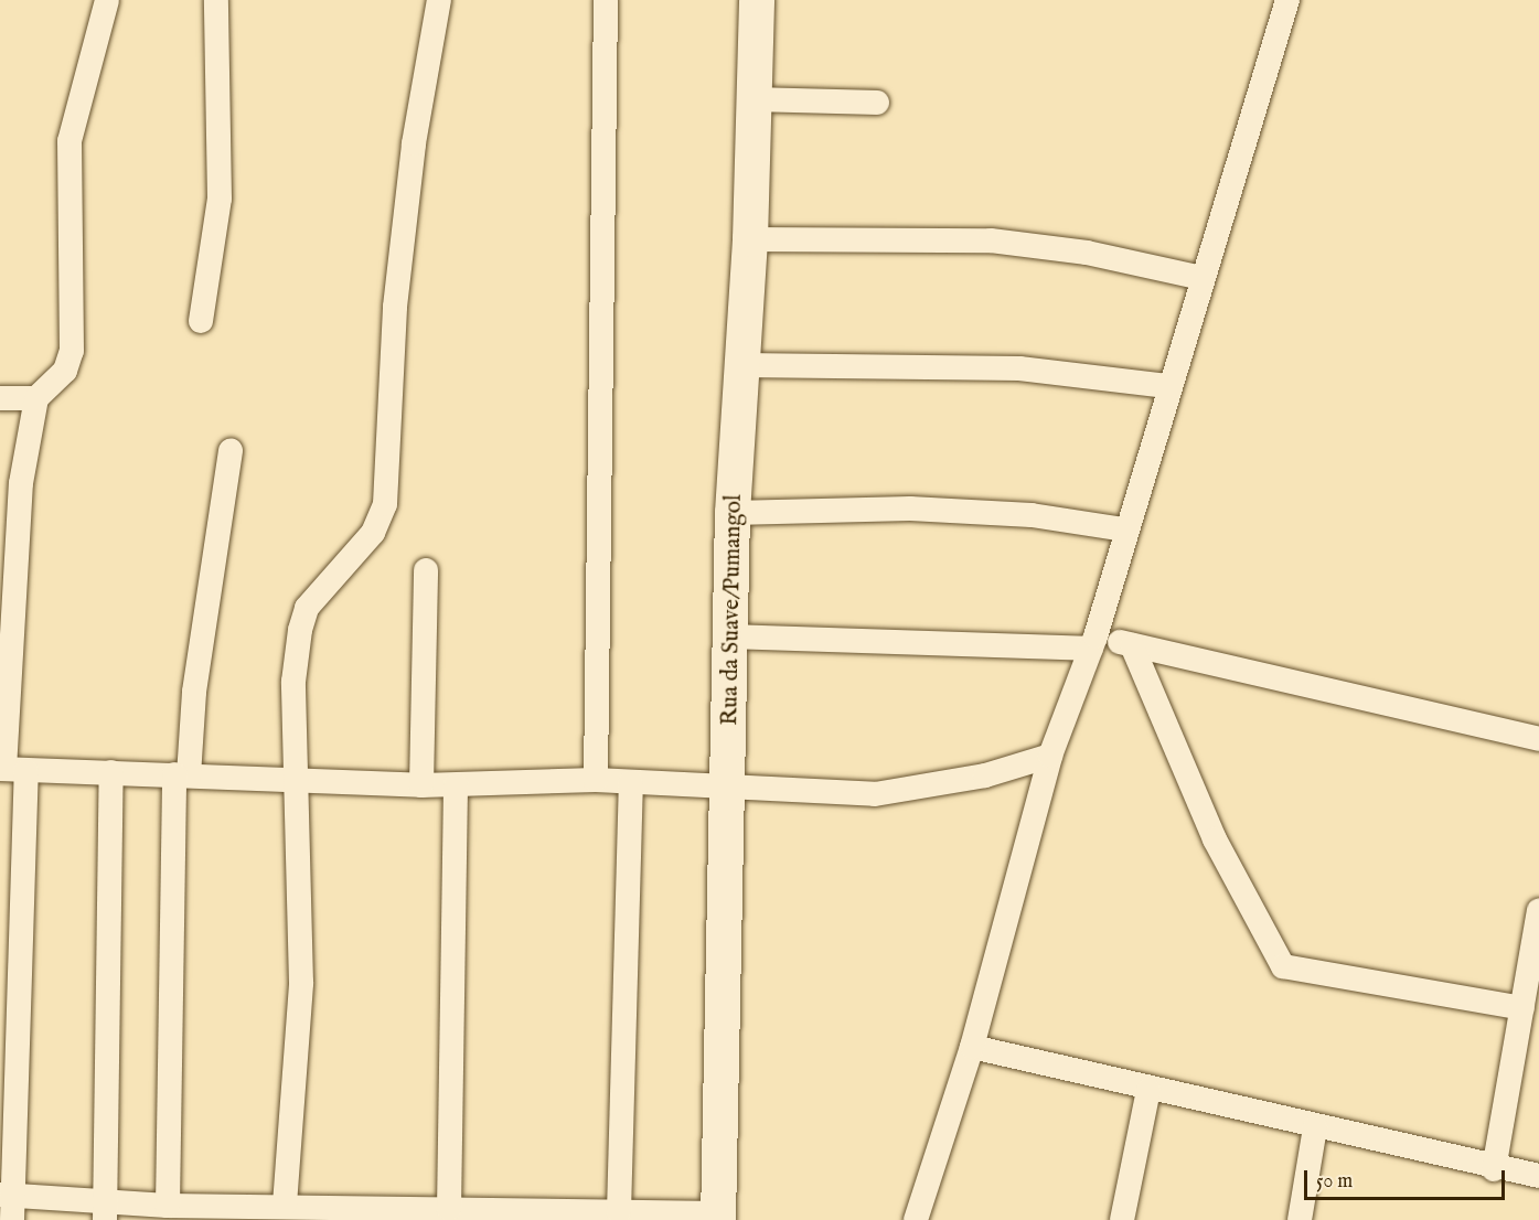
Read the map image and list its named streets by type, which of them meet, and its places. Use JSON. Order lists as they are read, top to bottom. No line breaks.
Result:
{"streets":{"street":["Rua da Suave/Pumangol"]},"scale_bar":"50 m"}
